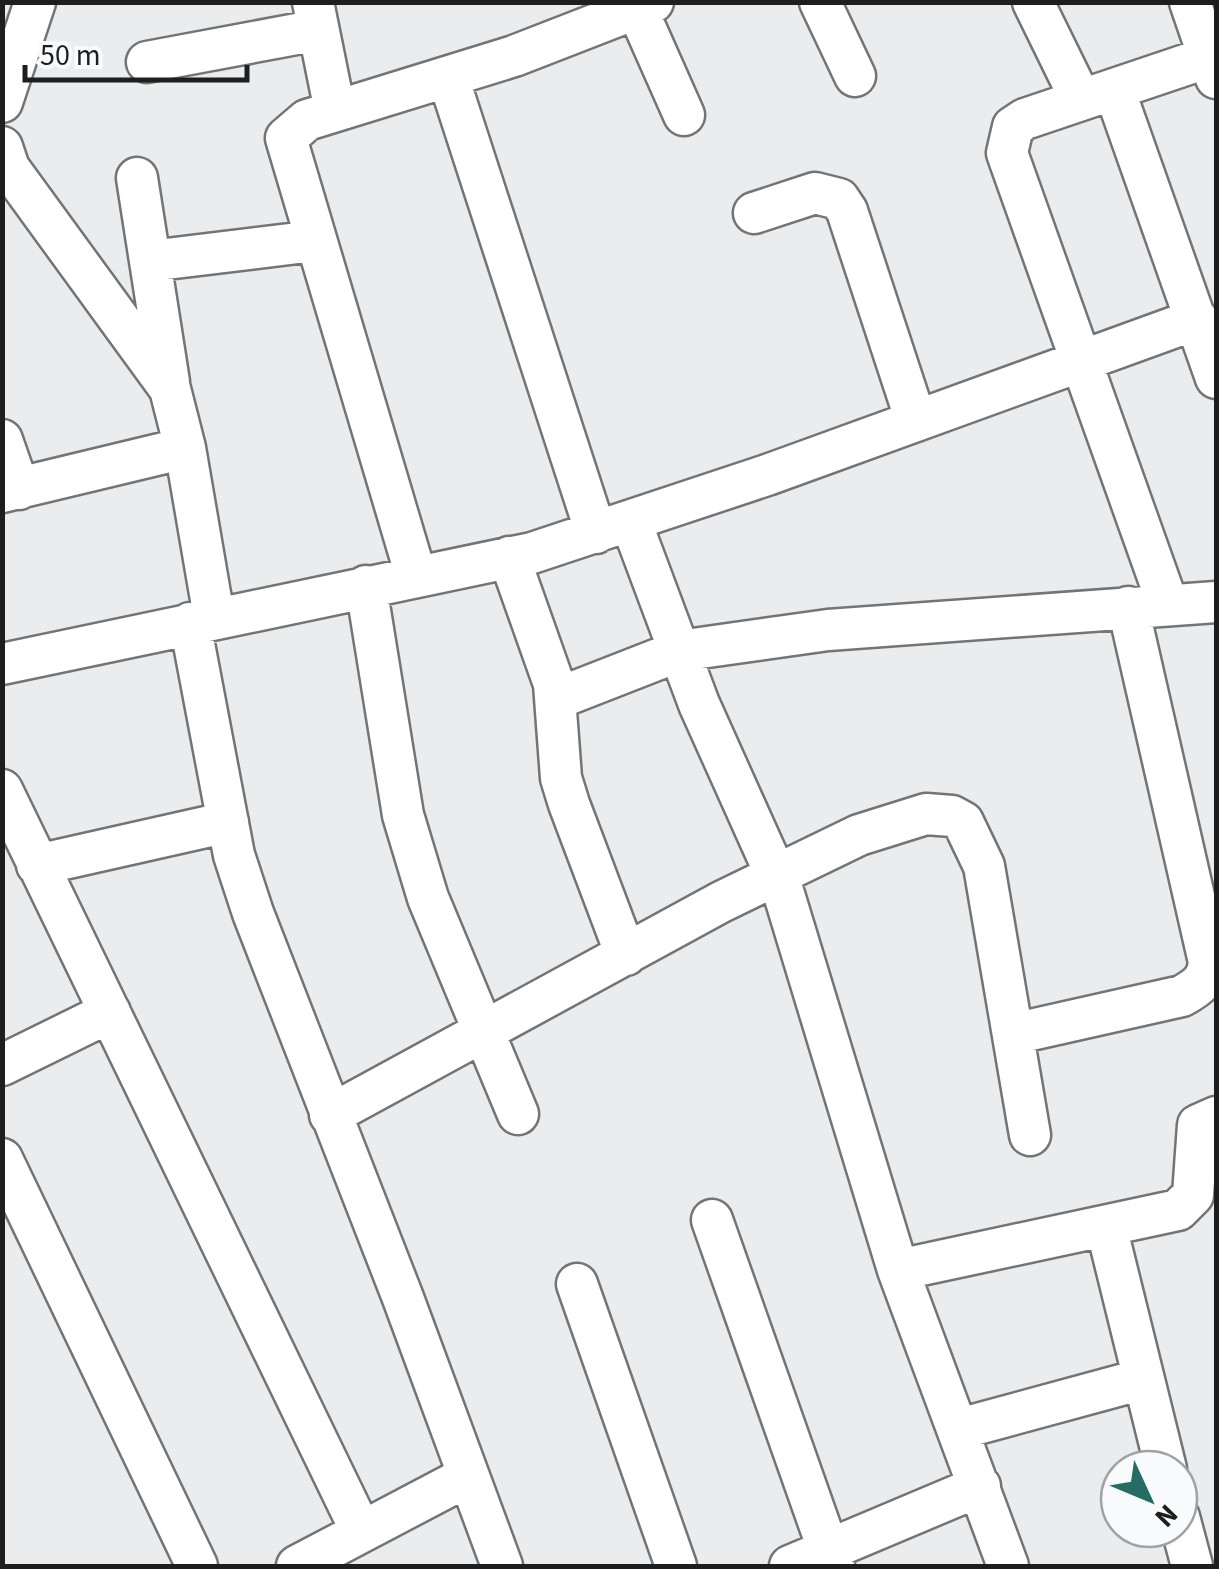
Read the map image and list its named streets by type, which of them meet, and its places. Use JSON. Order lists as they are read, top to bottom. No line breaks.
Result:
{"scale_bar":"50 m","north":"bottom right"}
